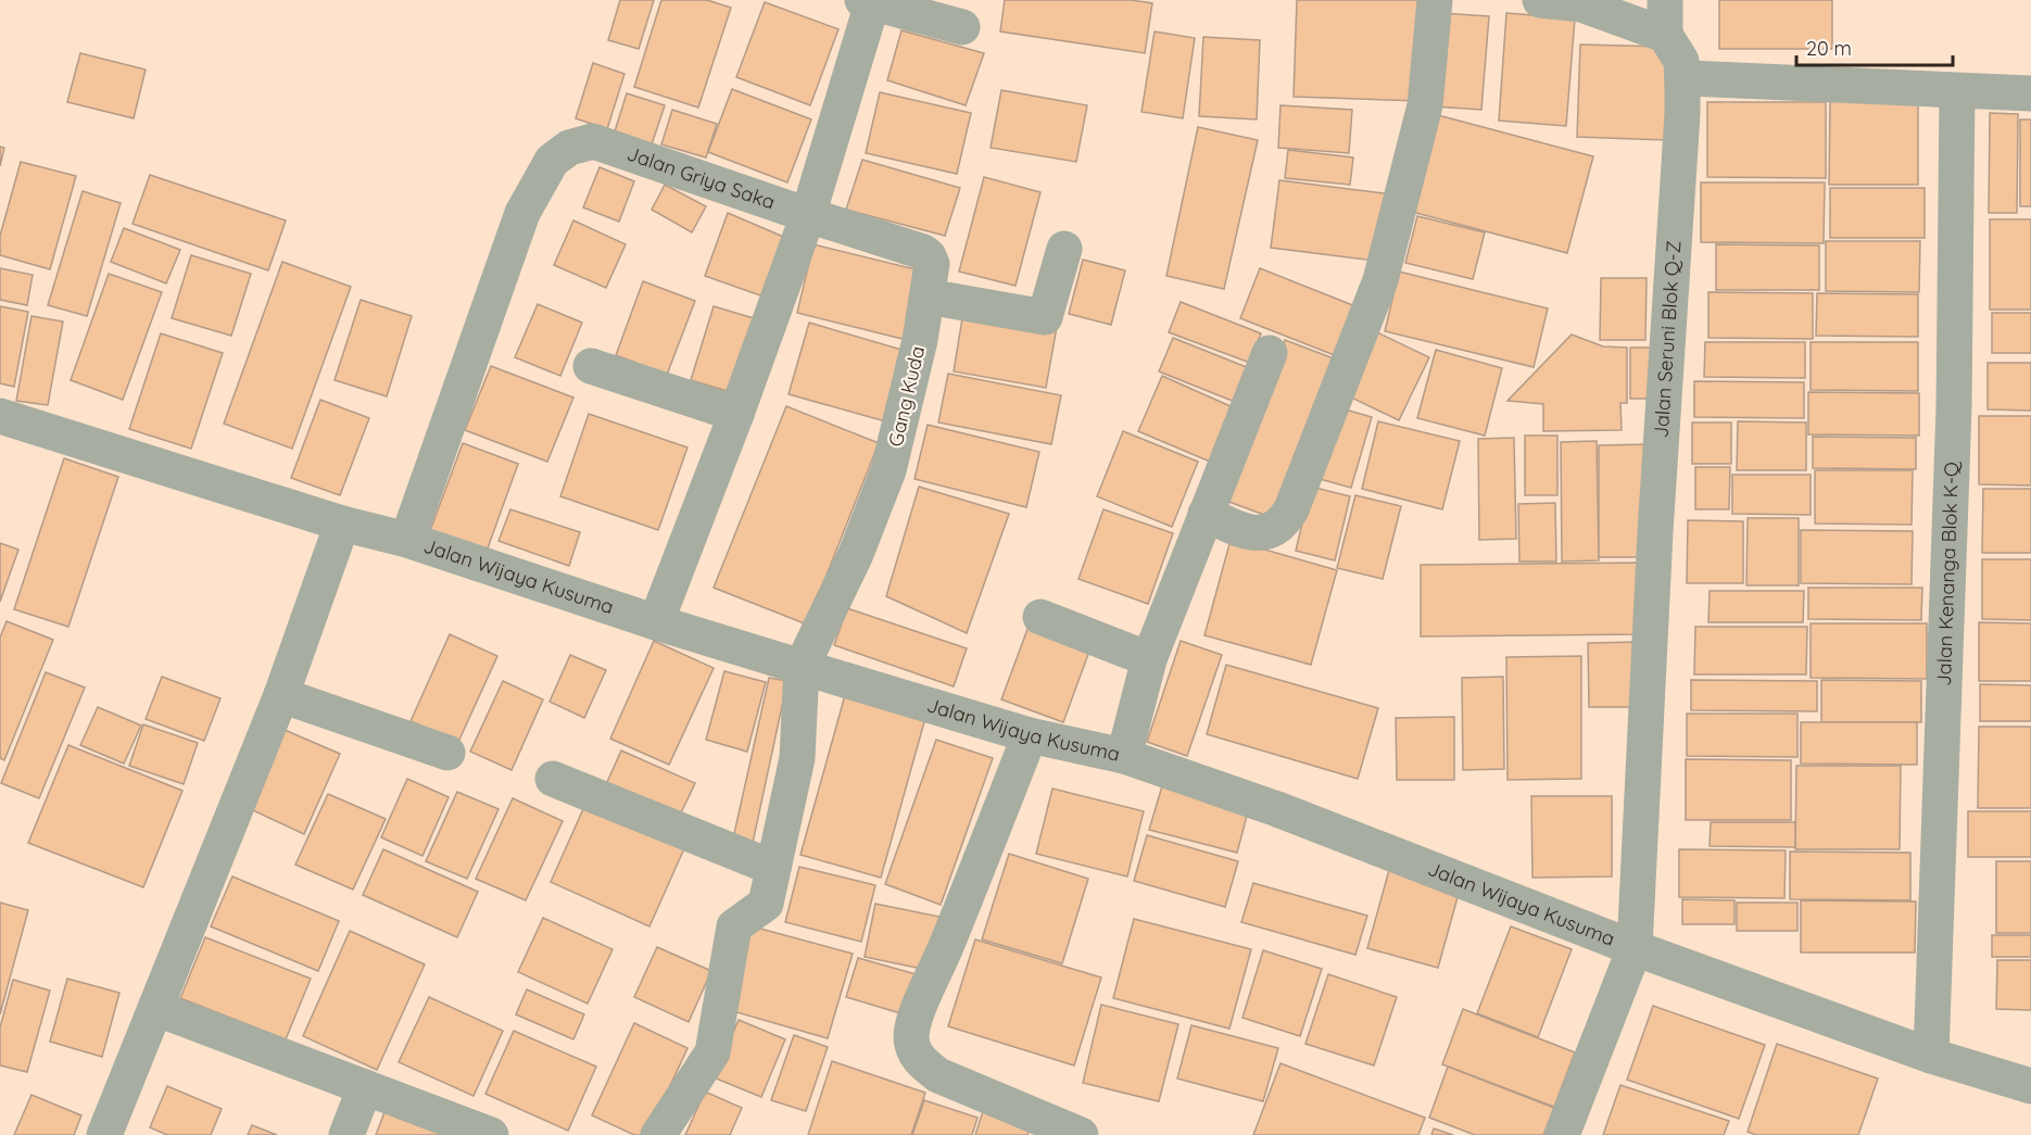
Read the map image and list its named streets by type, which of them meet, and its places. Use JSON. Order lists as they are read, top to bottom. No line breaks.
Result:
{"streets":{"street":["Jalan Griya Saka","Jalan Seruni Blok Q-Z","Gang Kuda","Jalan Kenanga Blok K-Q","Jalan Wijaya Kusuma"]},"crossings":[["Jalan Griya Saka","Gang Kuda"],["Jalan Griya Saka","Jalan Wijaya Kusuma"],["Jalan Seruni Blok Q-Z","Jalan Wijaya Kusuma"],["Gang Kuda","Jalan Wijaya Kusuma"],["Jalan Kenanga Blok K-Q","Jalan Wijaya Kusuma"]],"scale_bar":"20 m"}
